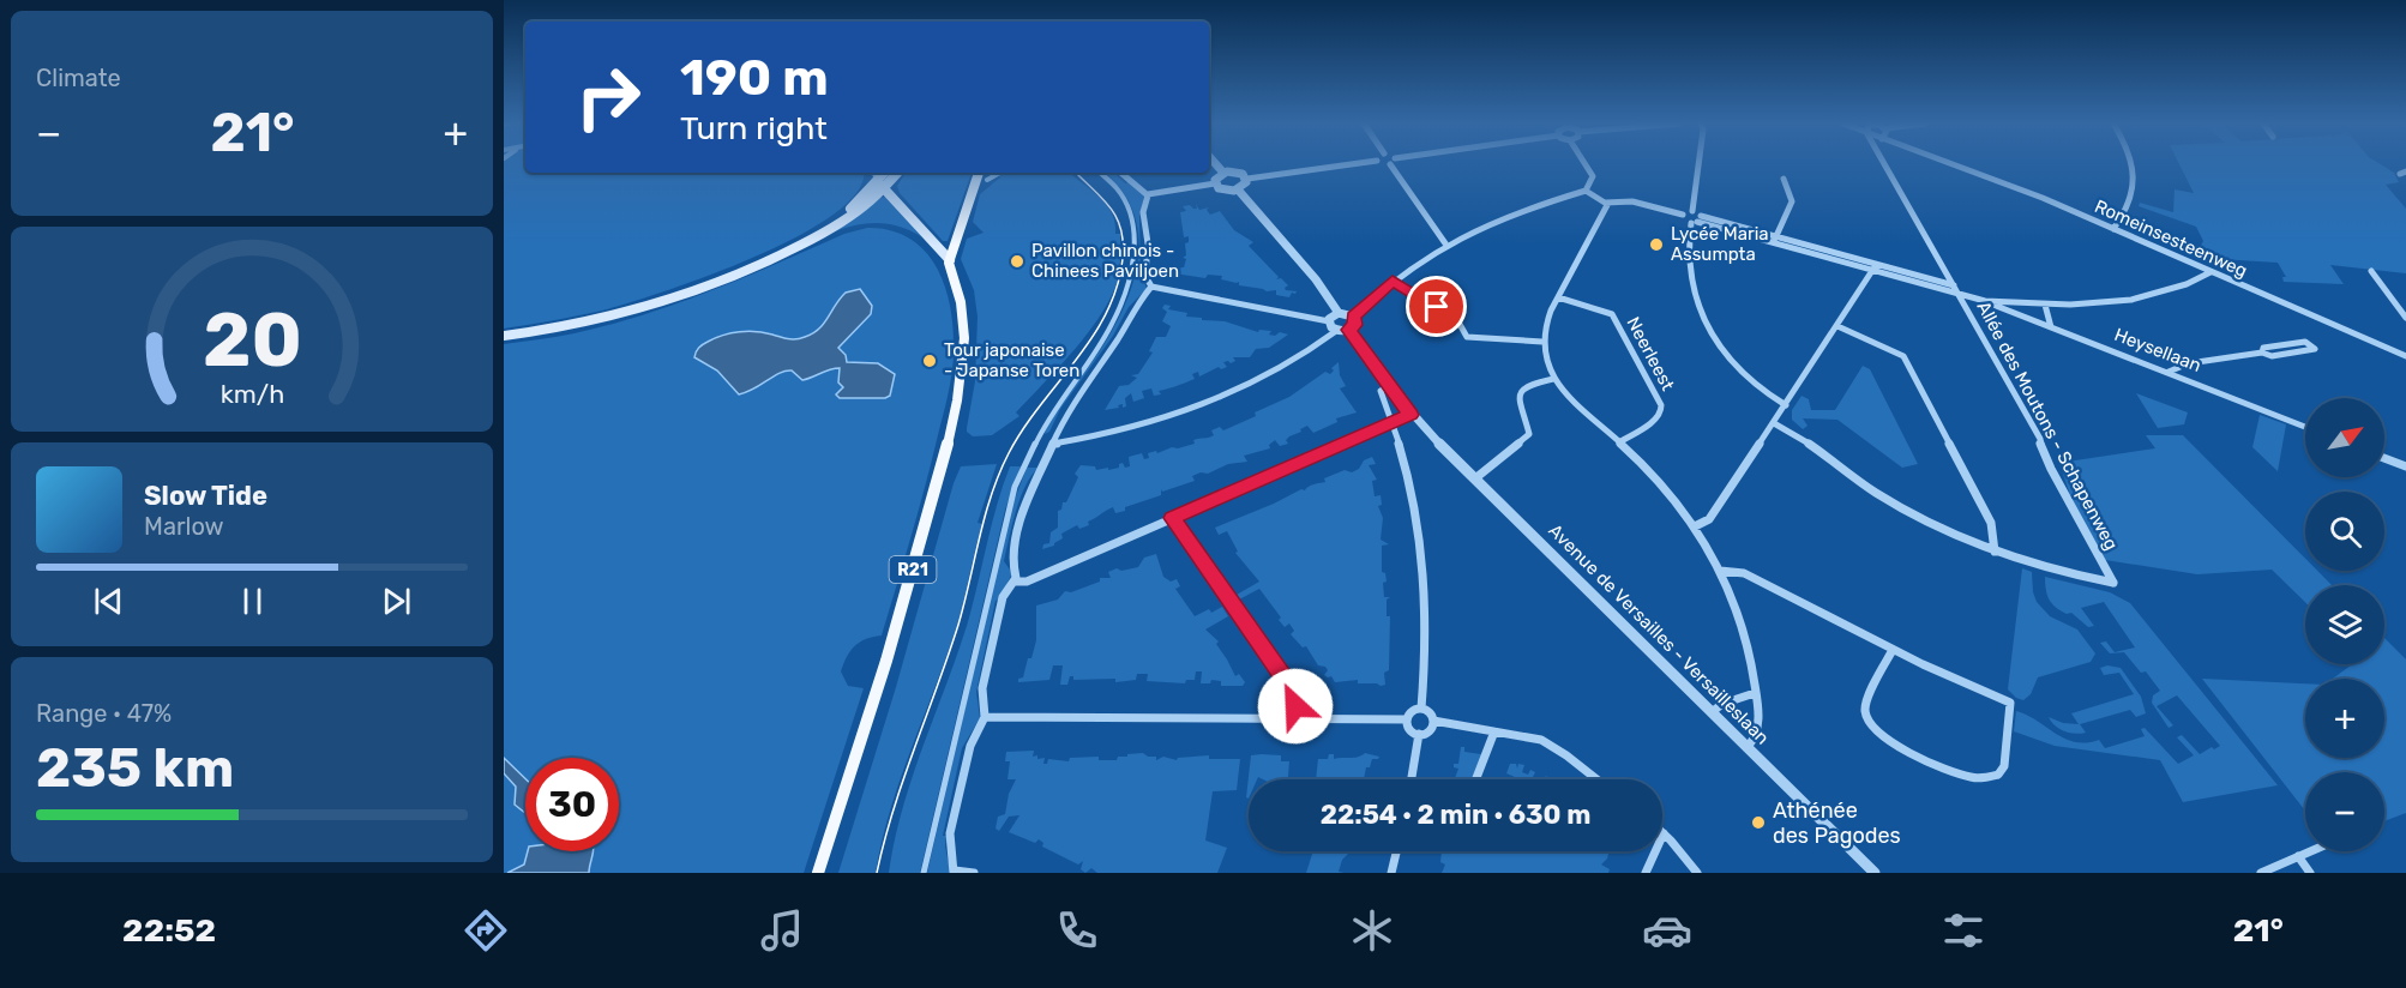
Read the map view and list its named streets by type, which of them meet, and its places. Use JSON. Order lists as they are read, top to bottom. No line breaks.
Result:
{"streets":{"main road":["R21"],"street":["Romeinsesteenweg","Heysellaan","Neerleest","Allée des Moutons - Schapenweg","Avenue de Versailles - Versailleslaan"]},"places":["Lycée Maria Assumpta","Pavillon chinois - Chinees Paviljoen","Tour japonaise - Japanse Toren","Athénée des Pagodes"],"north":"top right","page":{"tile":["Climate",["Range · 47%","235 km"]],"turn":["190 m","Turn right"],"heat":["−","21°","+"],"map_buttons":["+","−"],"song":["Slow Tide","Marlow"],"limit":"30","trip":"22:54 · 2 min · 630 m","tabs":["22:52","21°"],"gauge":["20","km/h"]}}
